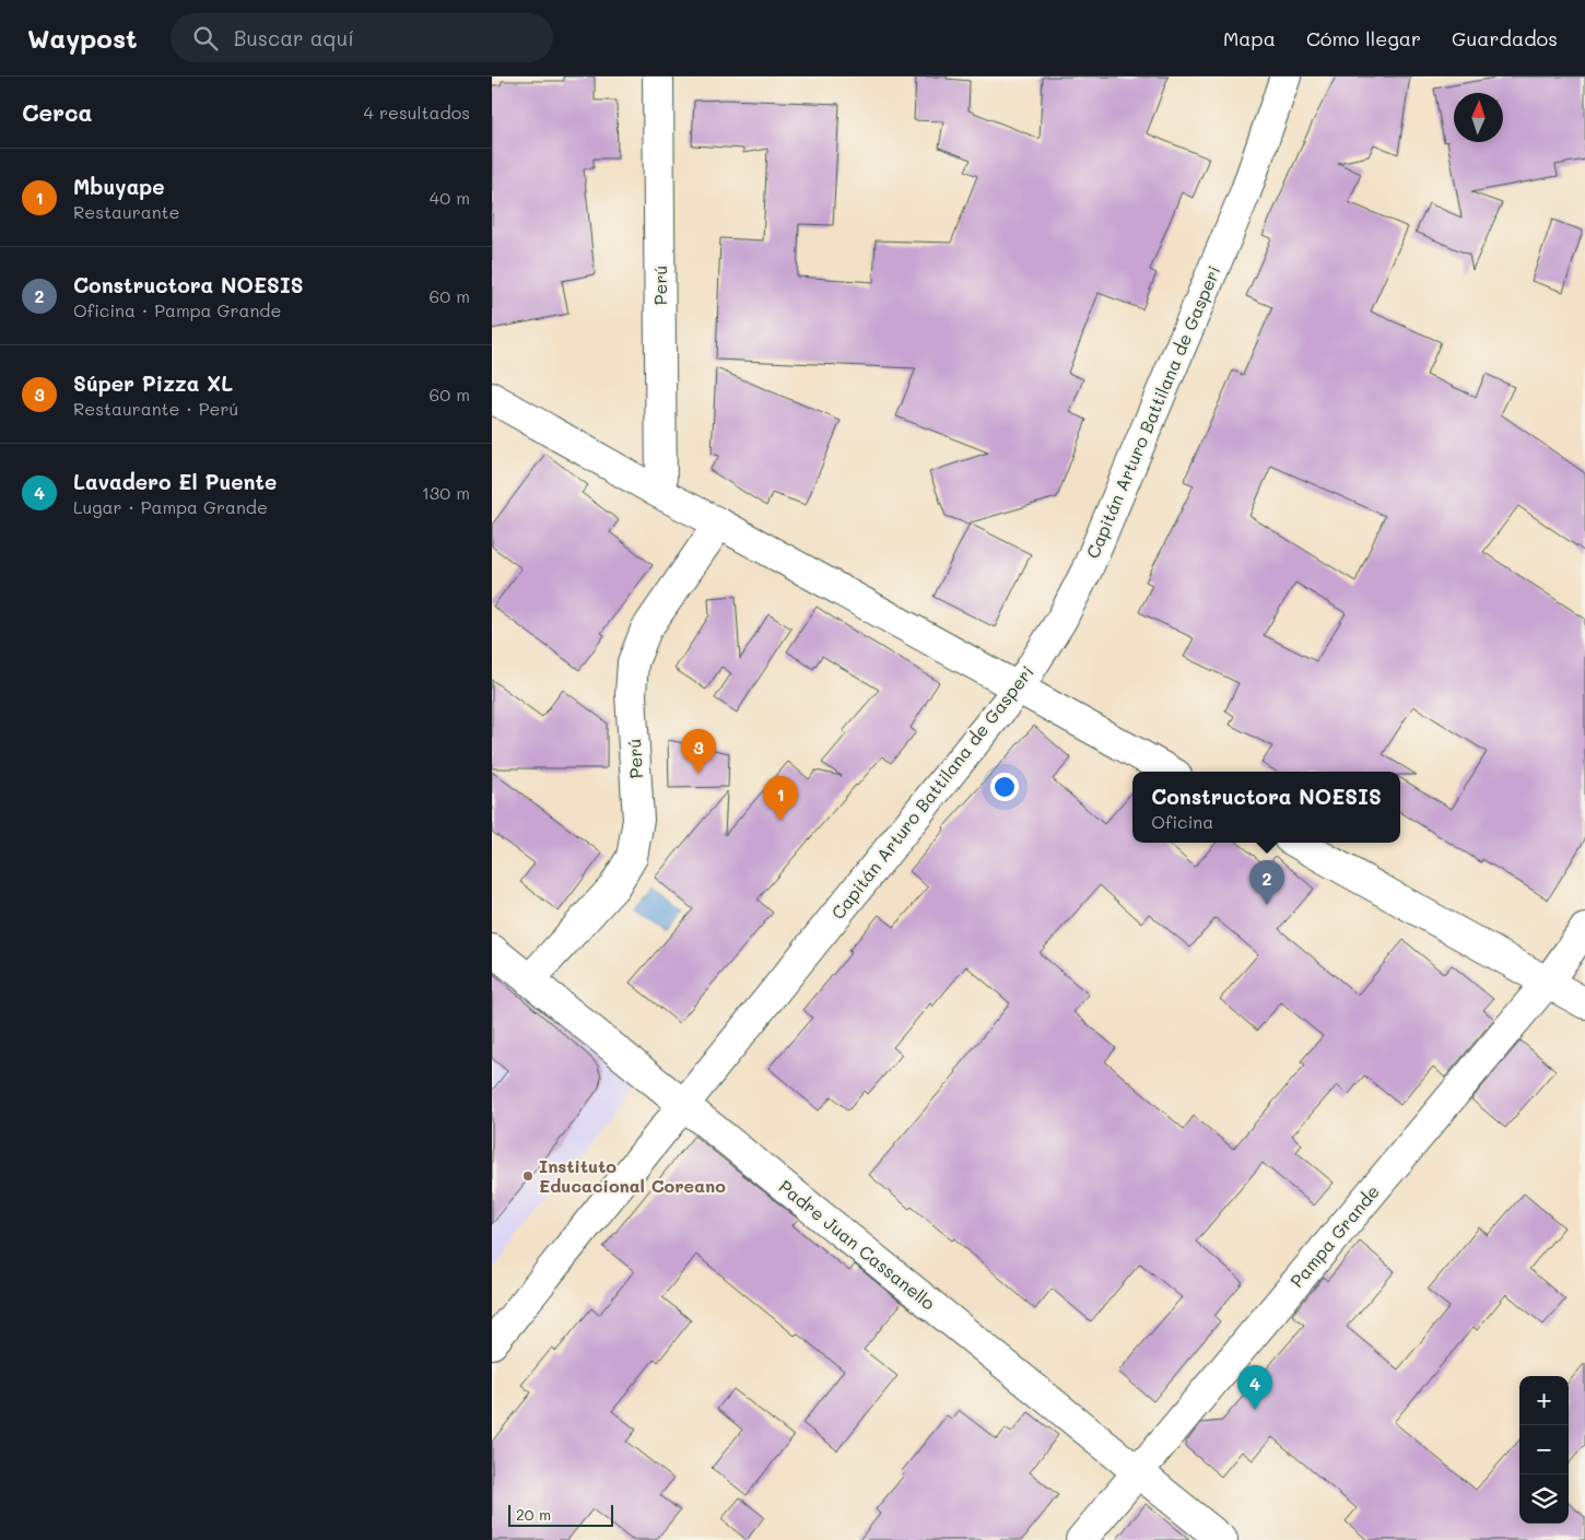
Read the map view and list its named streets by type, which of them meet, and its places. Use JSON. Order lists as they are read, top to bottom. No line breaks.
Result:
{"streets":{"street":["Perú","Capitán Arturo Battilana de Gasperi","Pampa Grande","Padre Juan Cassanello"]},"crossings":[["Perú","Padre Juan Cassanello"],["Capitán Arturo Battilana de Gasperi","Padre Juan Cassanello"],["Pampa Grande","Padre Juan Cassanello"]],"places":["Instituto Educacional Coreano"],"scale_bar":"20 m","north":"top","page":{"header":"Waypost","search":"Buscar aquí","nav":["Mapa","Cómo llegar","Guardados"],"heading":["Cerca","4 resultados"],"list":[{"mark":"1","name":"Mbuyape","note":"Restaurante","value":"40 m"},{"mark":"2","name":"Constructora NOESIS","note":"Oficina · Pampa Grande","value":"60 m"},{"mark":"3","name":"Súper Pizza XL","note":"Restaurante · Perú","value":"60 m"},{"mark":"4","name":"Lavadero El Puente","note":"Lugar · Pampa Grande","value":"130 m"}],"pins":["3","1","2","4"],"popup":["Constructora NOESIS","Oficina"],"map_buttons":["+","−"],"scale":"20 m"}}
